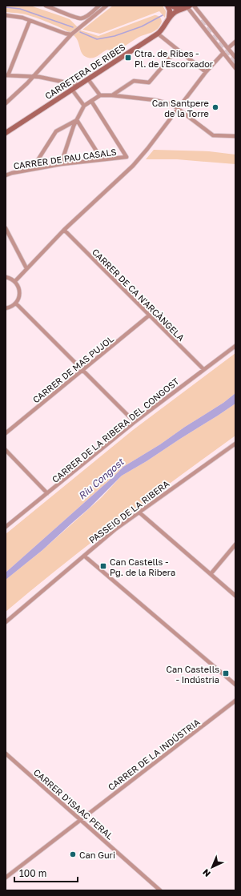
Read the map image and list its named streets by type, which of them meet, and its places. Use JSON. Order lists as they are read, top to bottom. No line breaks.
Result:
{"streets":{"street":["CARRETERA DE RIBES","CARRER DE PAU CASALS","CARRER DE CA N'ARCÀNGELA","CARRER DE MAS PUJOL","CARRER DE LA RIBERA DEL CONGOST","PASSEIG DE LA RIBERA","CARRER DE LA INDÚSTRIA","CARRER D'ISAAC PERAL"]},"crossings":[["CARRER DE CA N'ARCÀNGELA","CARRER DE MAS PUJOL"],["CARRER DE CA N'ARCÀNGELA","CARRER DE LA RIBERA DEL CONGOST"],["CARRER DE LA INDÚSTRIA","CARRER D'ISAAC PERAL"]],"water":["Riu Congost"],"places":{"transit":["Ctra. de Ribes - Pl. de l'Escorxador","Can Castells - Pg. de la Ribera","Can Castells - Indústria"],"other":["Can Santpere de la Torre","Can Guri"]},"scale_bar":"100 m","north":"bottom left"}
